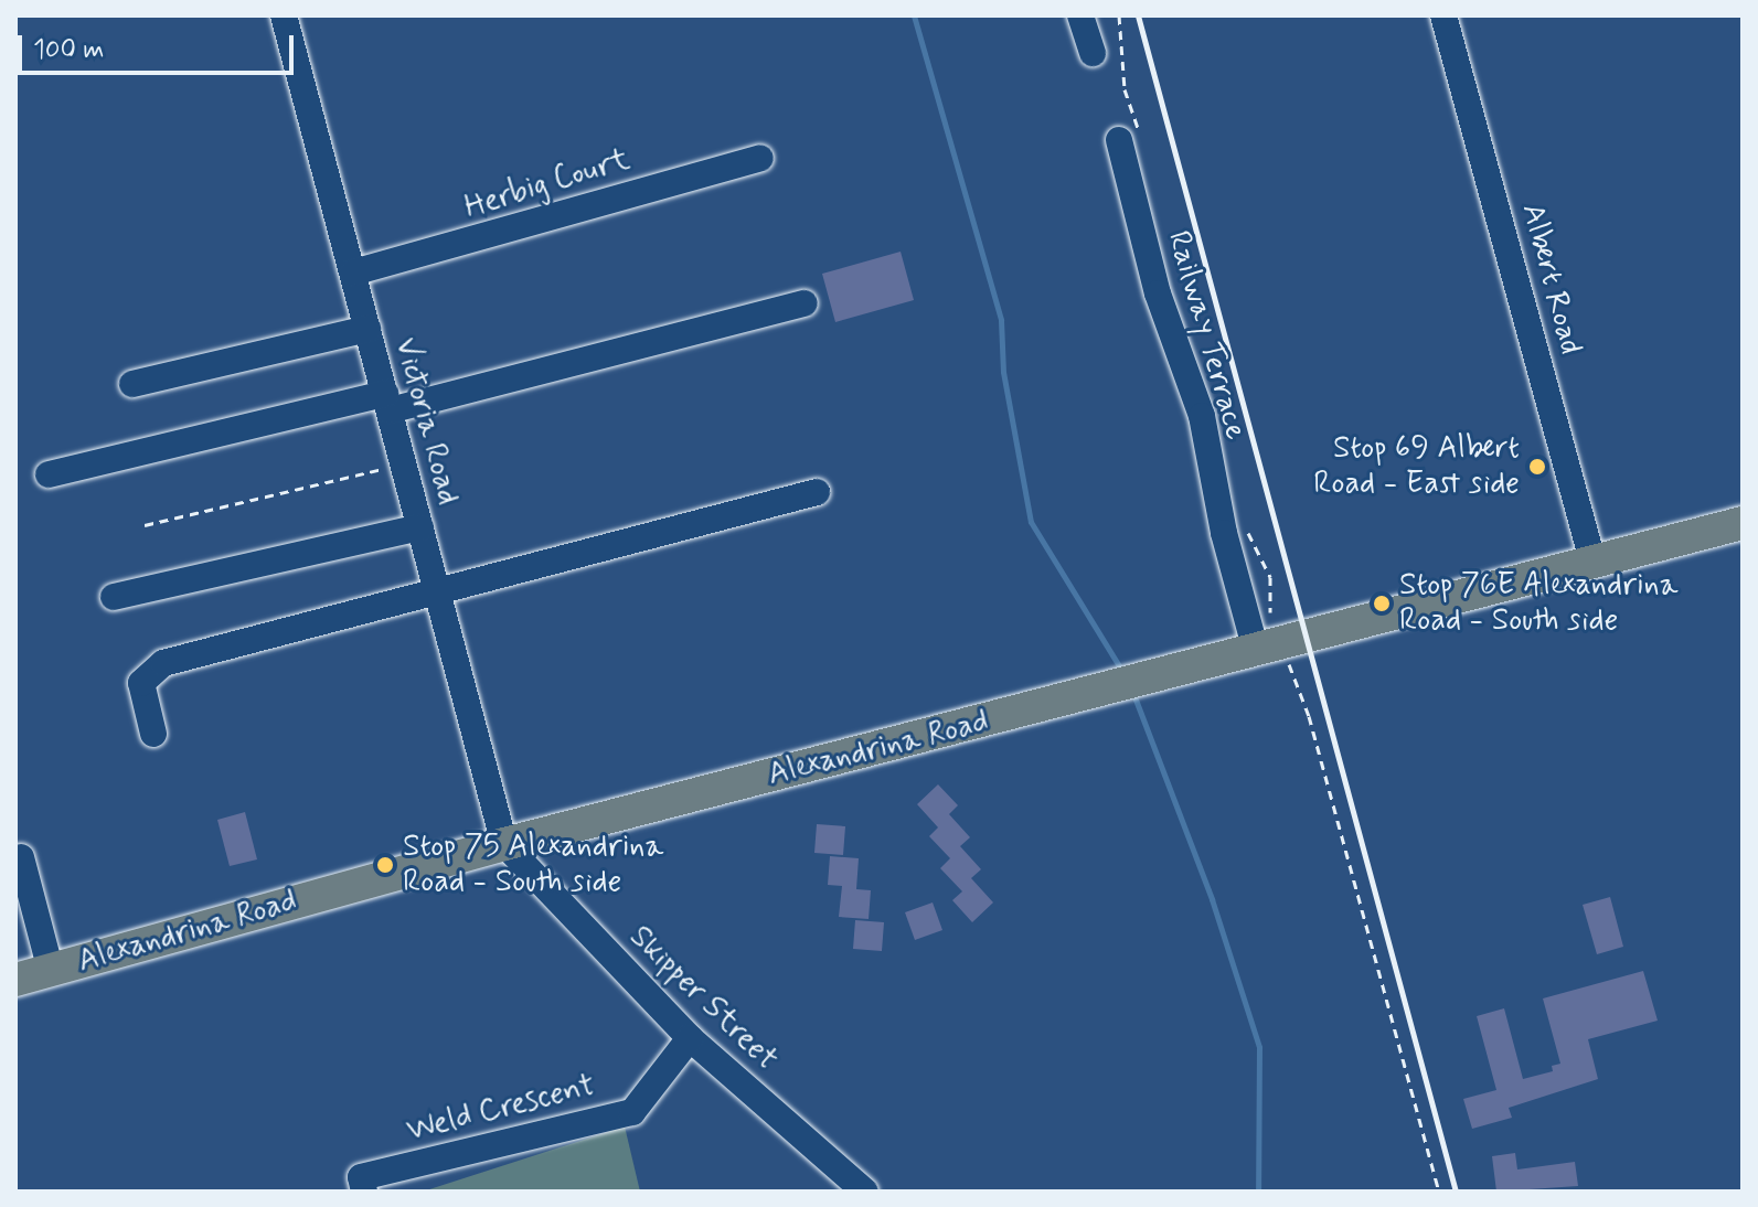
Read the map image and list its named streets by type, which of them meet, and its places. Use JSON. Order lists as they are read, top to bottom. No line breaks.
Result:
{"streets":{"main road":["Alexandrina Road"],"street":["Herbig Court","Albert Road","Railway Terrace","Victoria Road","Skipper Street","Weld Crescent"]},"crossings":[["Herbig Court","Victoria Road"],["Albert Road","Alexandrina Road"],["Railway Terrace","Alexandrina Road"],["Victoria Road","Alexandrina Road"],["Victoria Road","Skipper Street"],["Alexandrina Road","Skipper Street"],["Skipper Street","Weld Crescent"]],"places":["Stop 69 Albert Road - East side","Stop 76E Alexandrina Road - South side","Stop 75 Alexandrina Road - South side"],"scale_bar":"100 m"}
